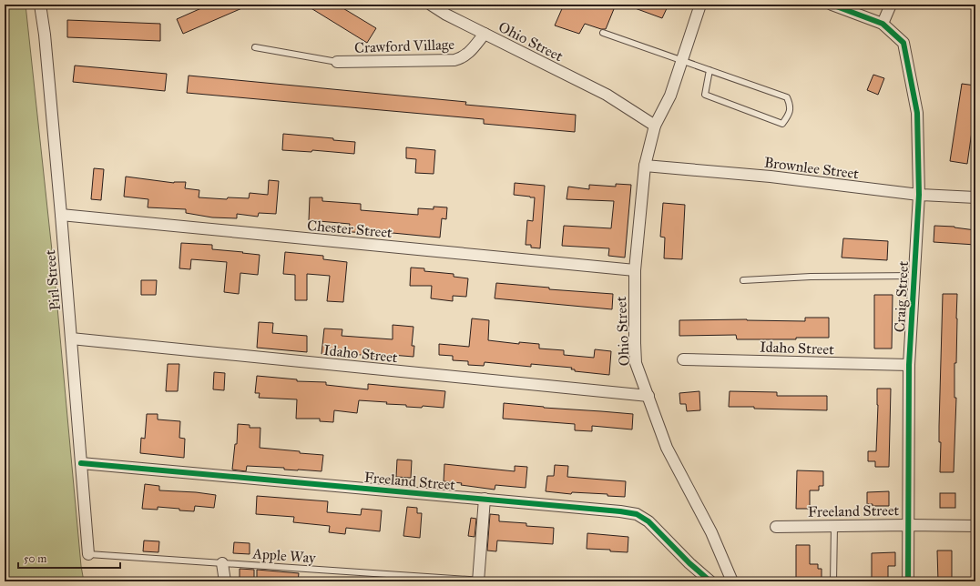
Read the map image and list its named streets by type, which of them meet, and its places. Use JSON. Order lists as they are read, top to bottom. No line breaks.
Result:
{"streets":{"street":["Ohio Street","Crawford Village","Brownlee Street","Chester Street","Pirl Street","Craig Street","Idaho Street","Freeland Street"],"lane":["Apple Way"]},"crossings":[["Ohio Street","Crawford Village"],["Ohio Street","Brownlee Street"],["Ohio Street","Chester Street"],["Ohio Street","Idaho Street"],["Brownlee Street","Craig Street"],["Chester Street","Pirl Street"],["Pirl Street","Idaho Street"],["Pirl Street","Freeland Street"],["Pirl Street","Apple Way"],["Craig Street","Idaho Street"],["Craig Street","Freeland Street"]],"scale_bar":"50 m"}
